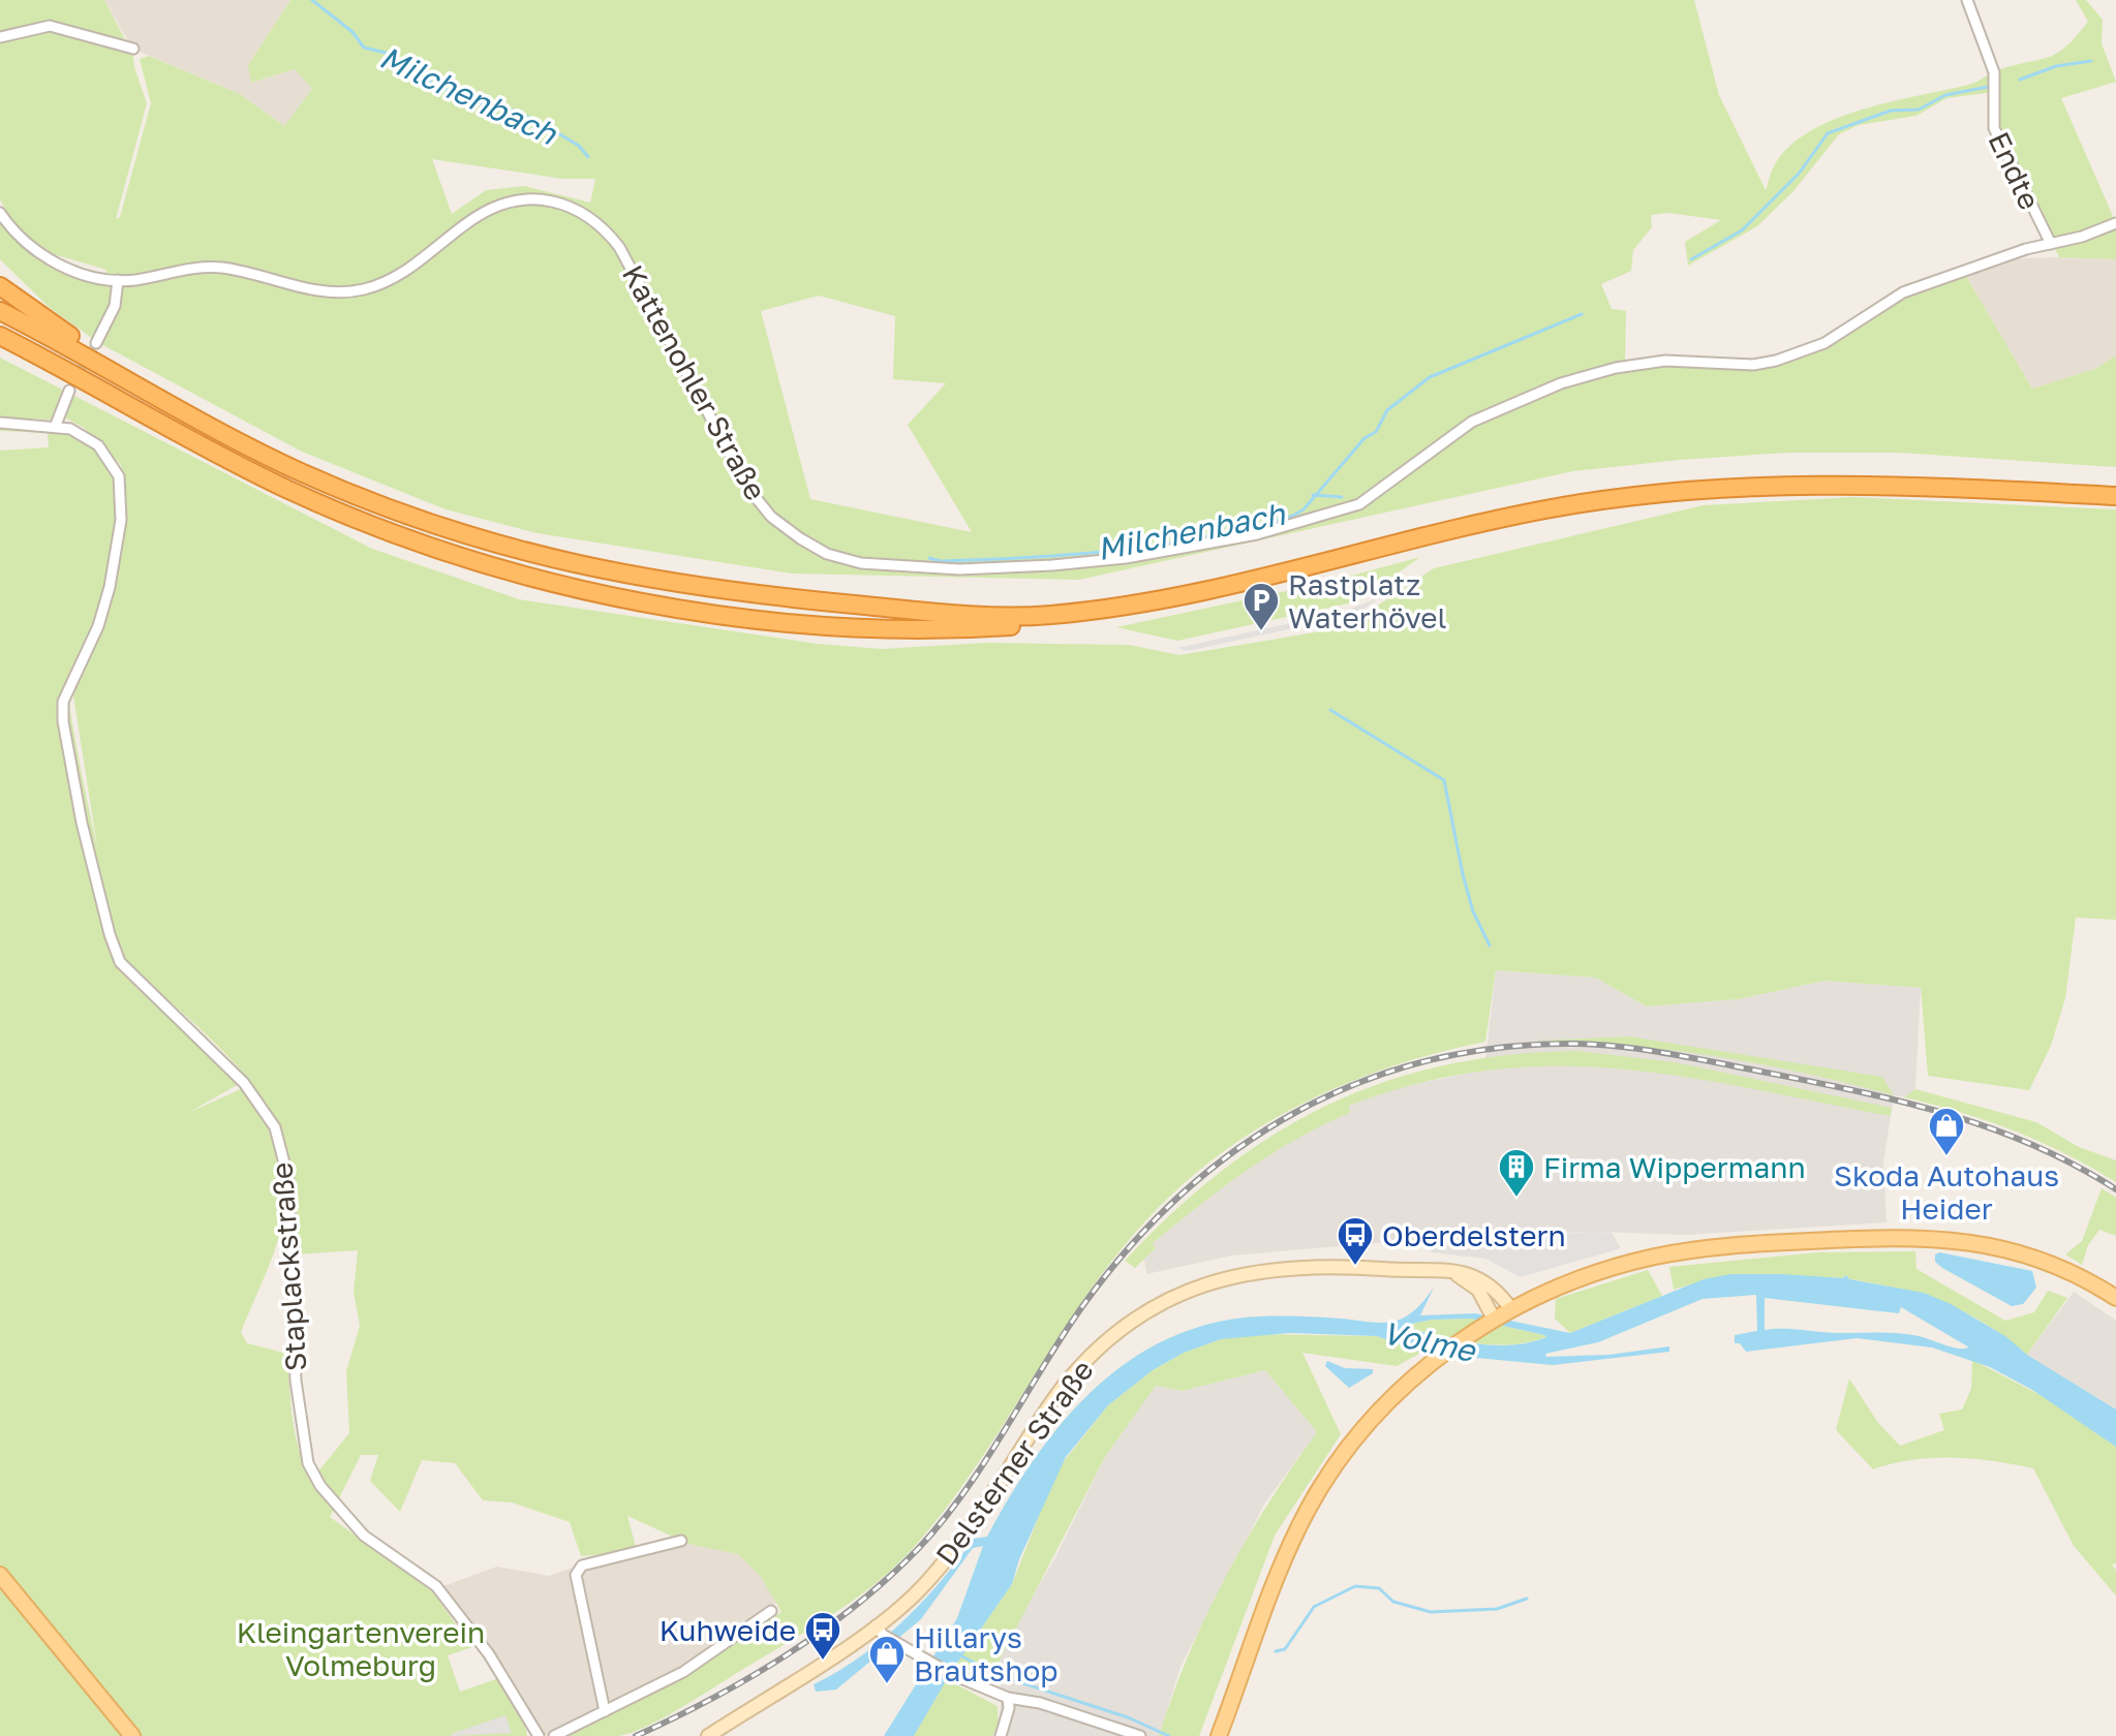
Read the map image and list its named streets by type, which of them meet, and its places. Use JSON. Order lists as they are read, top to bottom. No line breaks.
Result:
{"streets":{"street":["Endte","Kattenohler Straße","Staplackstraße","Delsterner Straße"]},"crossings":[["Endte","Kattenohler Straße"]],"water":["Milchenbach","Volme"],"parks":["Kleingartenverein Volmeburg"],"places":{"parking":["Rastplatz Waterhövel"],"shop":["Skoda Autohaus Heider","Hillarys Brautshop"],"building":["Firma Wippermann"],"bus stop":["Oberdelstern","Kuhweide"]}}
